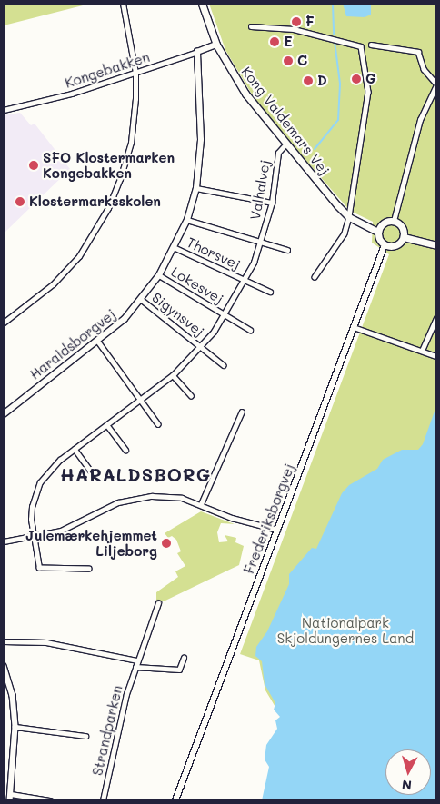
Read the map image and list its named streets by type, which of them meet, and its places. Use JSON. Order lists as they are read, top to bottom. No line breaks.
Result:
{"streets":{"main road":["Kong Valdemars Vej"],"street":["Kongebakken","Valhalvej","Thorsvej","Lokesvej","Sigynsvej","Haraldsborgvej","Frederiksborgvej","Strandparken"]},"crossings":[["Kongebakken","Kong Valdemars Vej"],["Kongebakken","Haraldsborgvej"],["Kong Valdemars Vej","Valhalvej"],["Kong Valdemars Vej","Frederiksborgvej"],["Valhalvej","Thorsvej"],["Valhalvej","Lokesvej"],["Valhalvej","Sigynsvej"],["Thorsvej","Haraldsborgvej"],["Lokesvej","Haraldsborgvej"],["Sigynsvej","Haraldsborgvej"]],"districts":["HARALDSBORG"],"parks":["Nationalpark Skjoldungernes Land"],"places":["F","E","C","G","D","SFO Klostermarken Kongebakken","Klostermarksskolen","Julemærkehjemmet Liljeborg"],"north":"bottom"}
